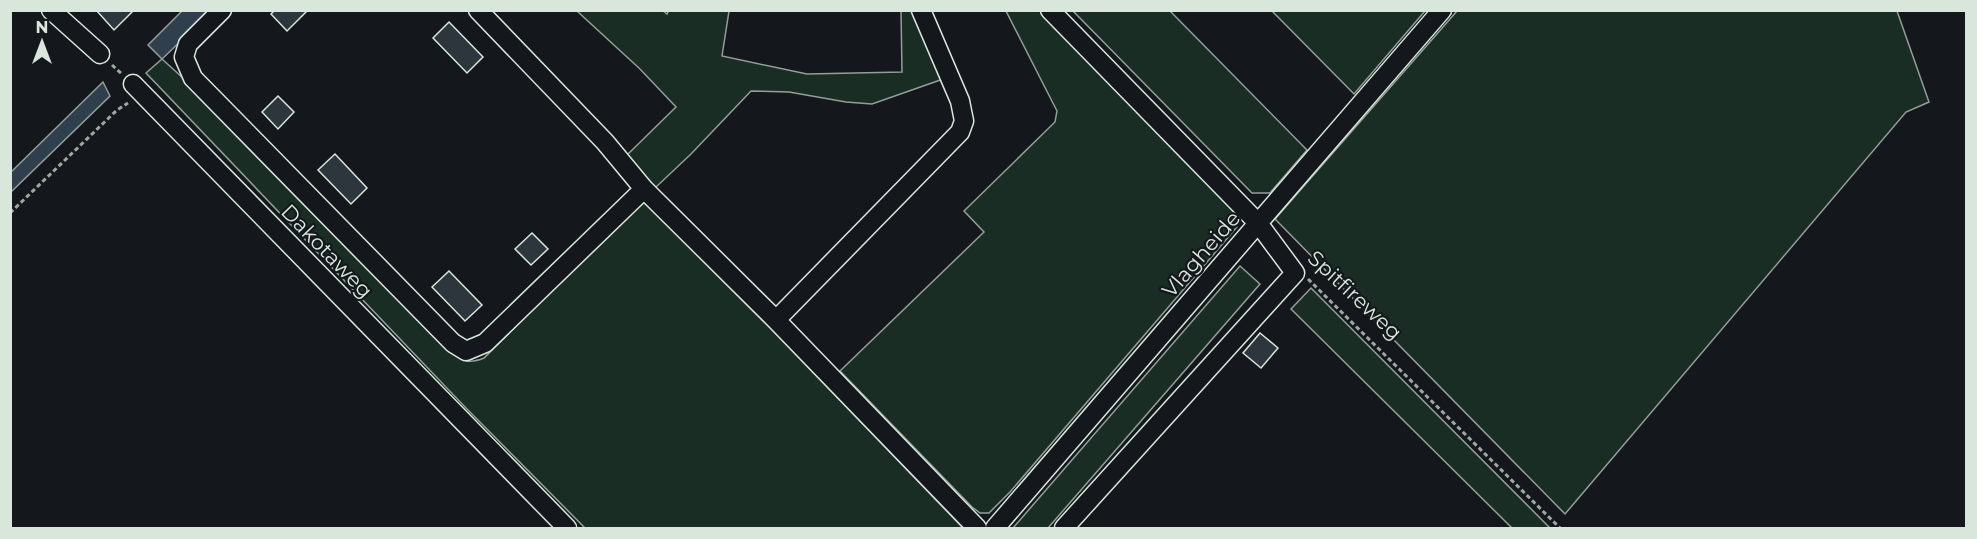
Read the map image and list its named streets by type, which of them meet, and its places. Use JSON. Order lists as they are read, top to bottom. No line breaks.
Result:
{"streets":{"street":["Dakotaweg","Vlagheide","Spitfireweg"]},"crossings":[["Vlagheide","Spitfireweg"]],"north":"top"}
